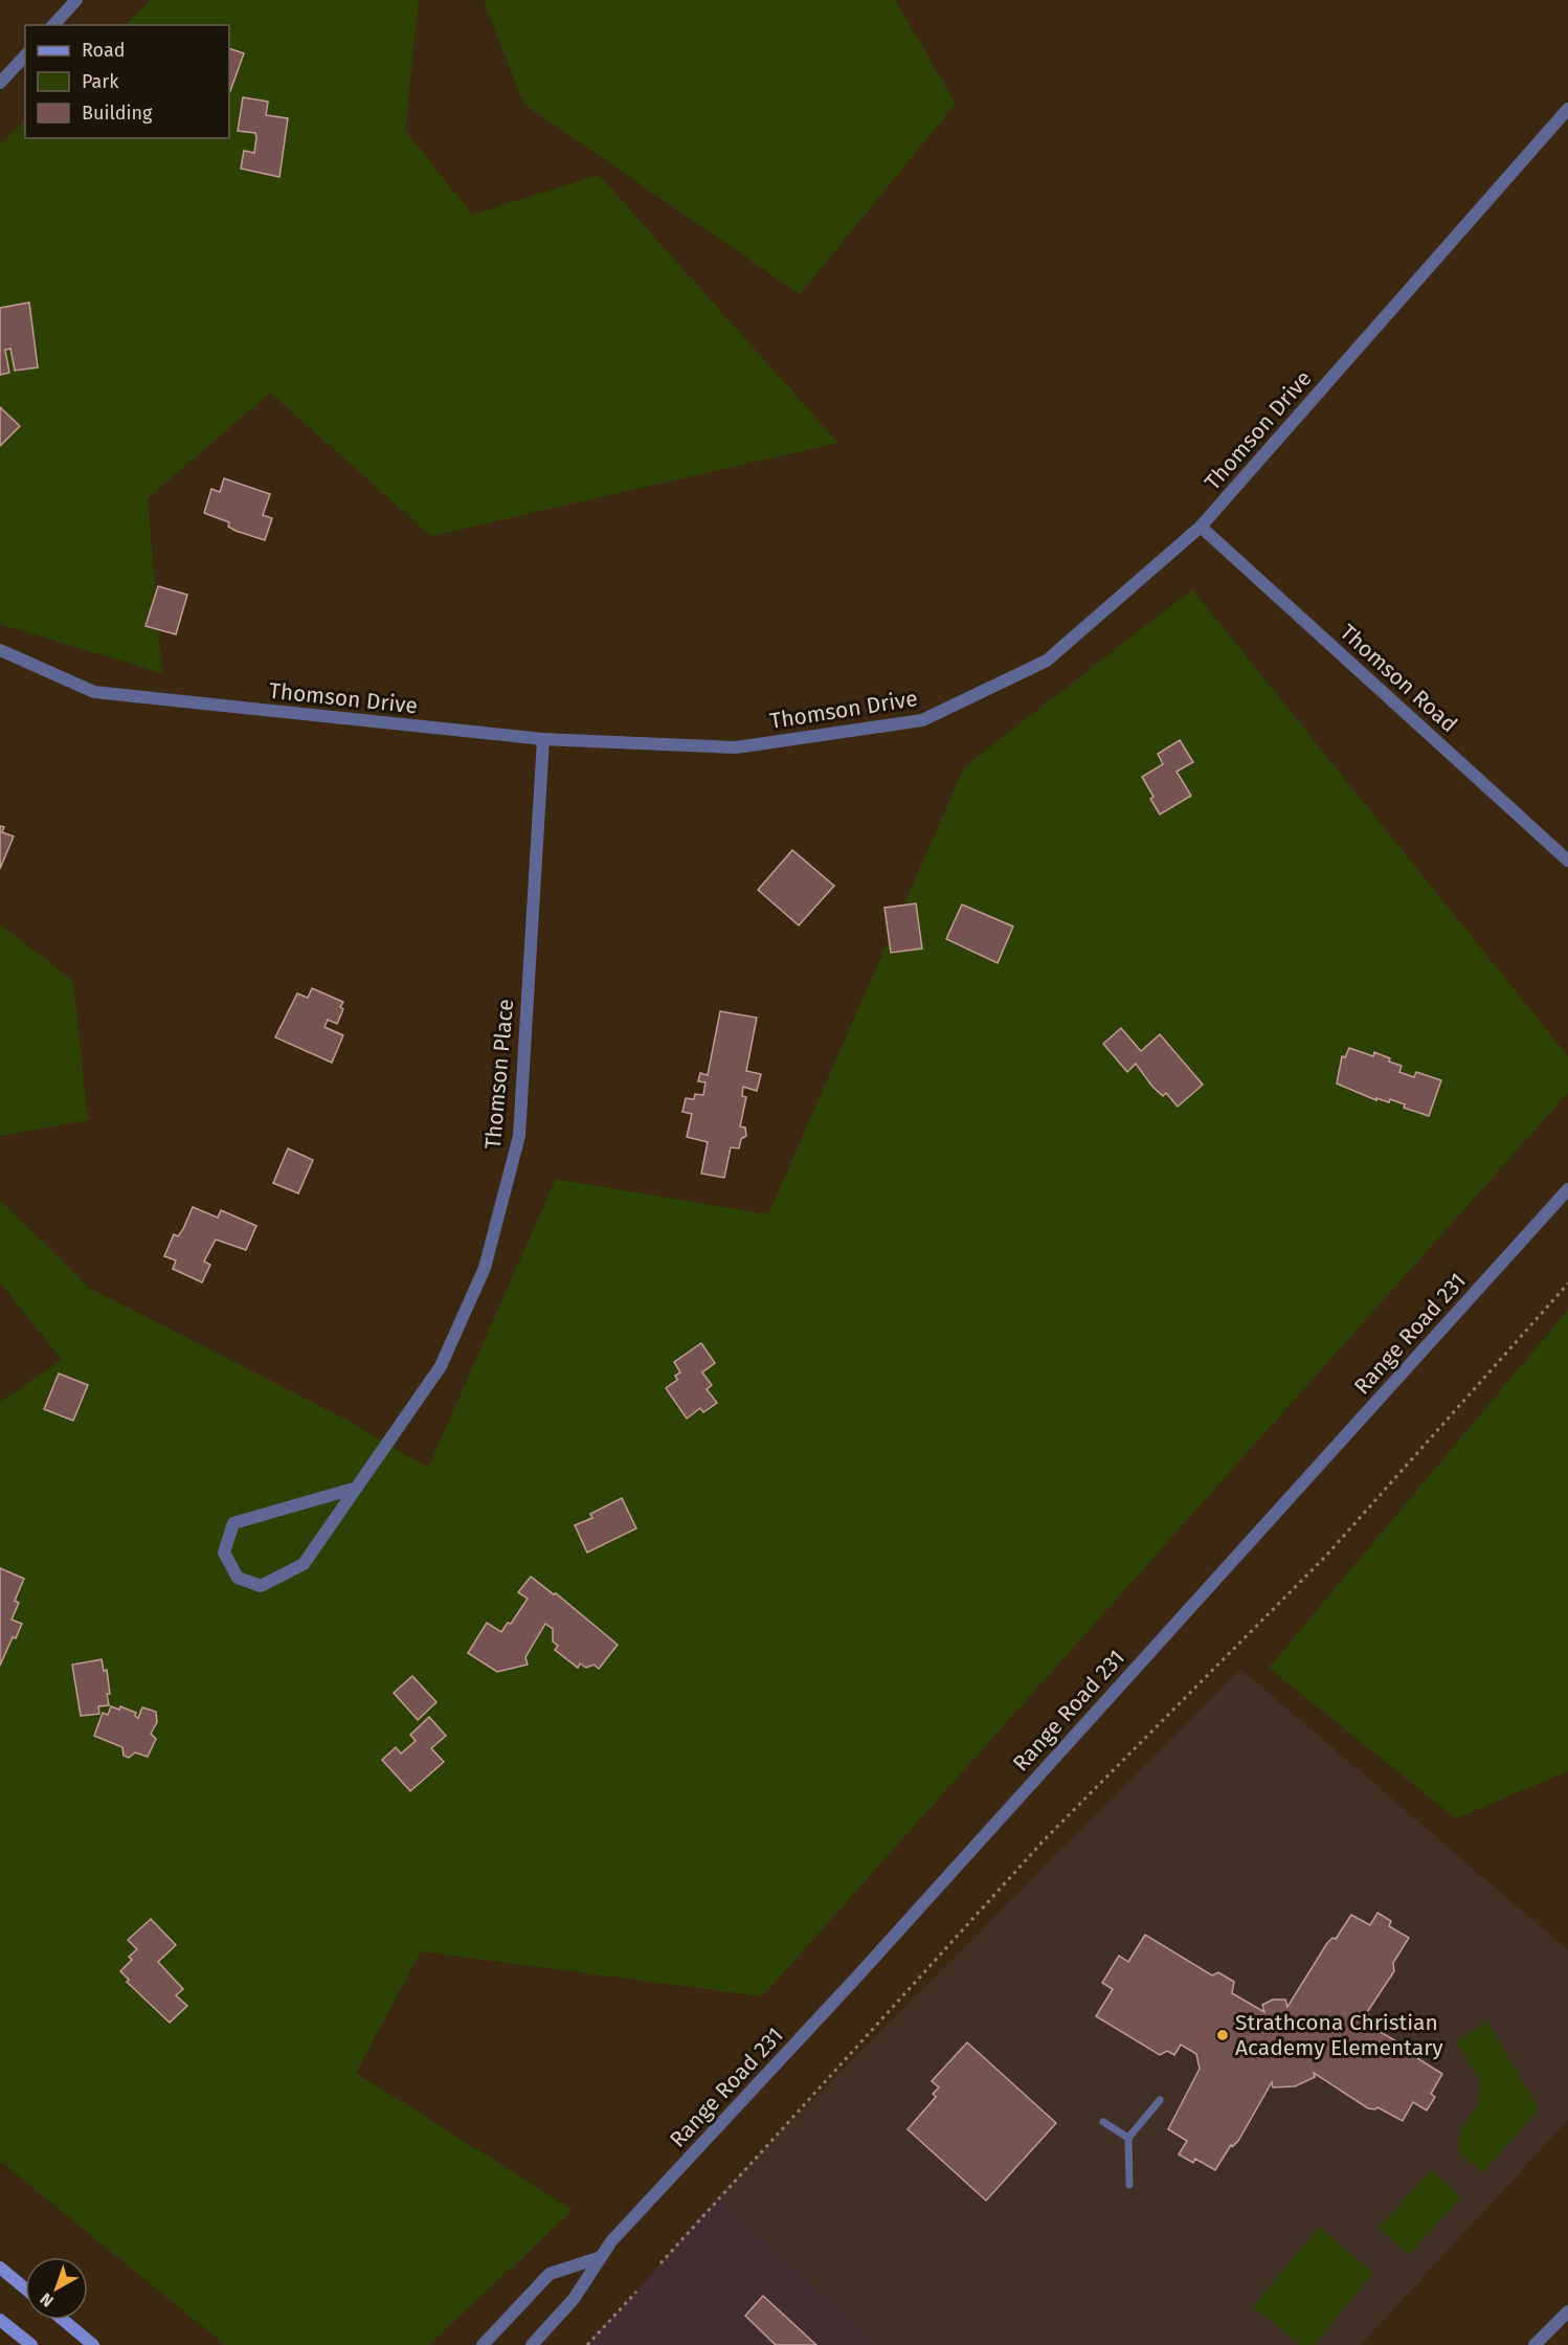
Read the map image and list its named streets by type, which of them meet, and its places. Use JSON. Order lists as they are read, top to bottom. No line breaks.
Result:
{"streets":{"street":["Thomson Drive","Thomson Road","Thomson Place","Range Road 231"]},"crossings":[["Thomson Drive","Thomson Road"],["Thomson Drive","Thomson Place"]],"places":["Strathcona Christian Academy Elementary"],"legend":["Road","Park","Building"],"north":"bottom left"}
